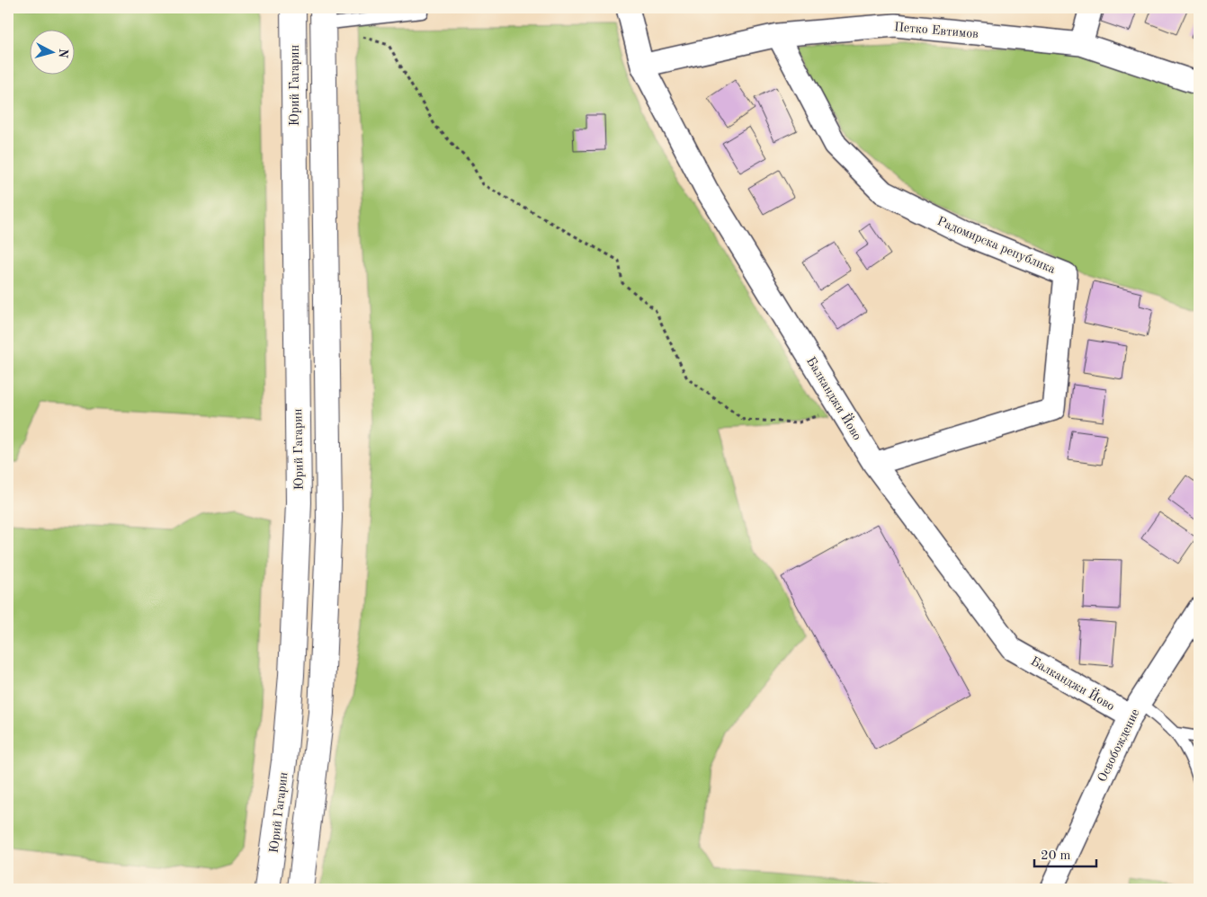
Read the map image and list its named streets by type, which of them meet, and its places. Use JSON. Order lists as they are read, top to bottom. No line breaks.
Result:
{"streets":{"street":["Петко Евтимов","Юрий Гагарин","Радомирска република","Балканджи Йово","Освобождение"]},"crossings":[["Петко Евтимов","Радомирска република"],["Петко Евтимов","Балканджи Йово"],["Радомирска република","Балканджи Йово"],["Балканджи Йово","Освобождение"]],"scale_bar":"20 m","north":"right"}
